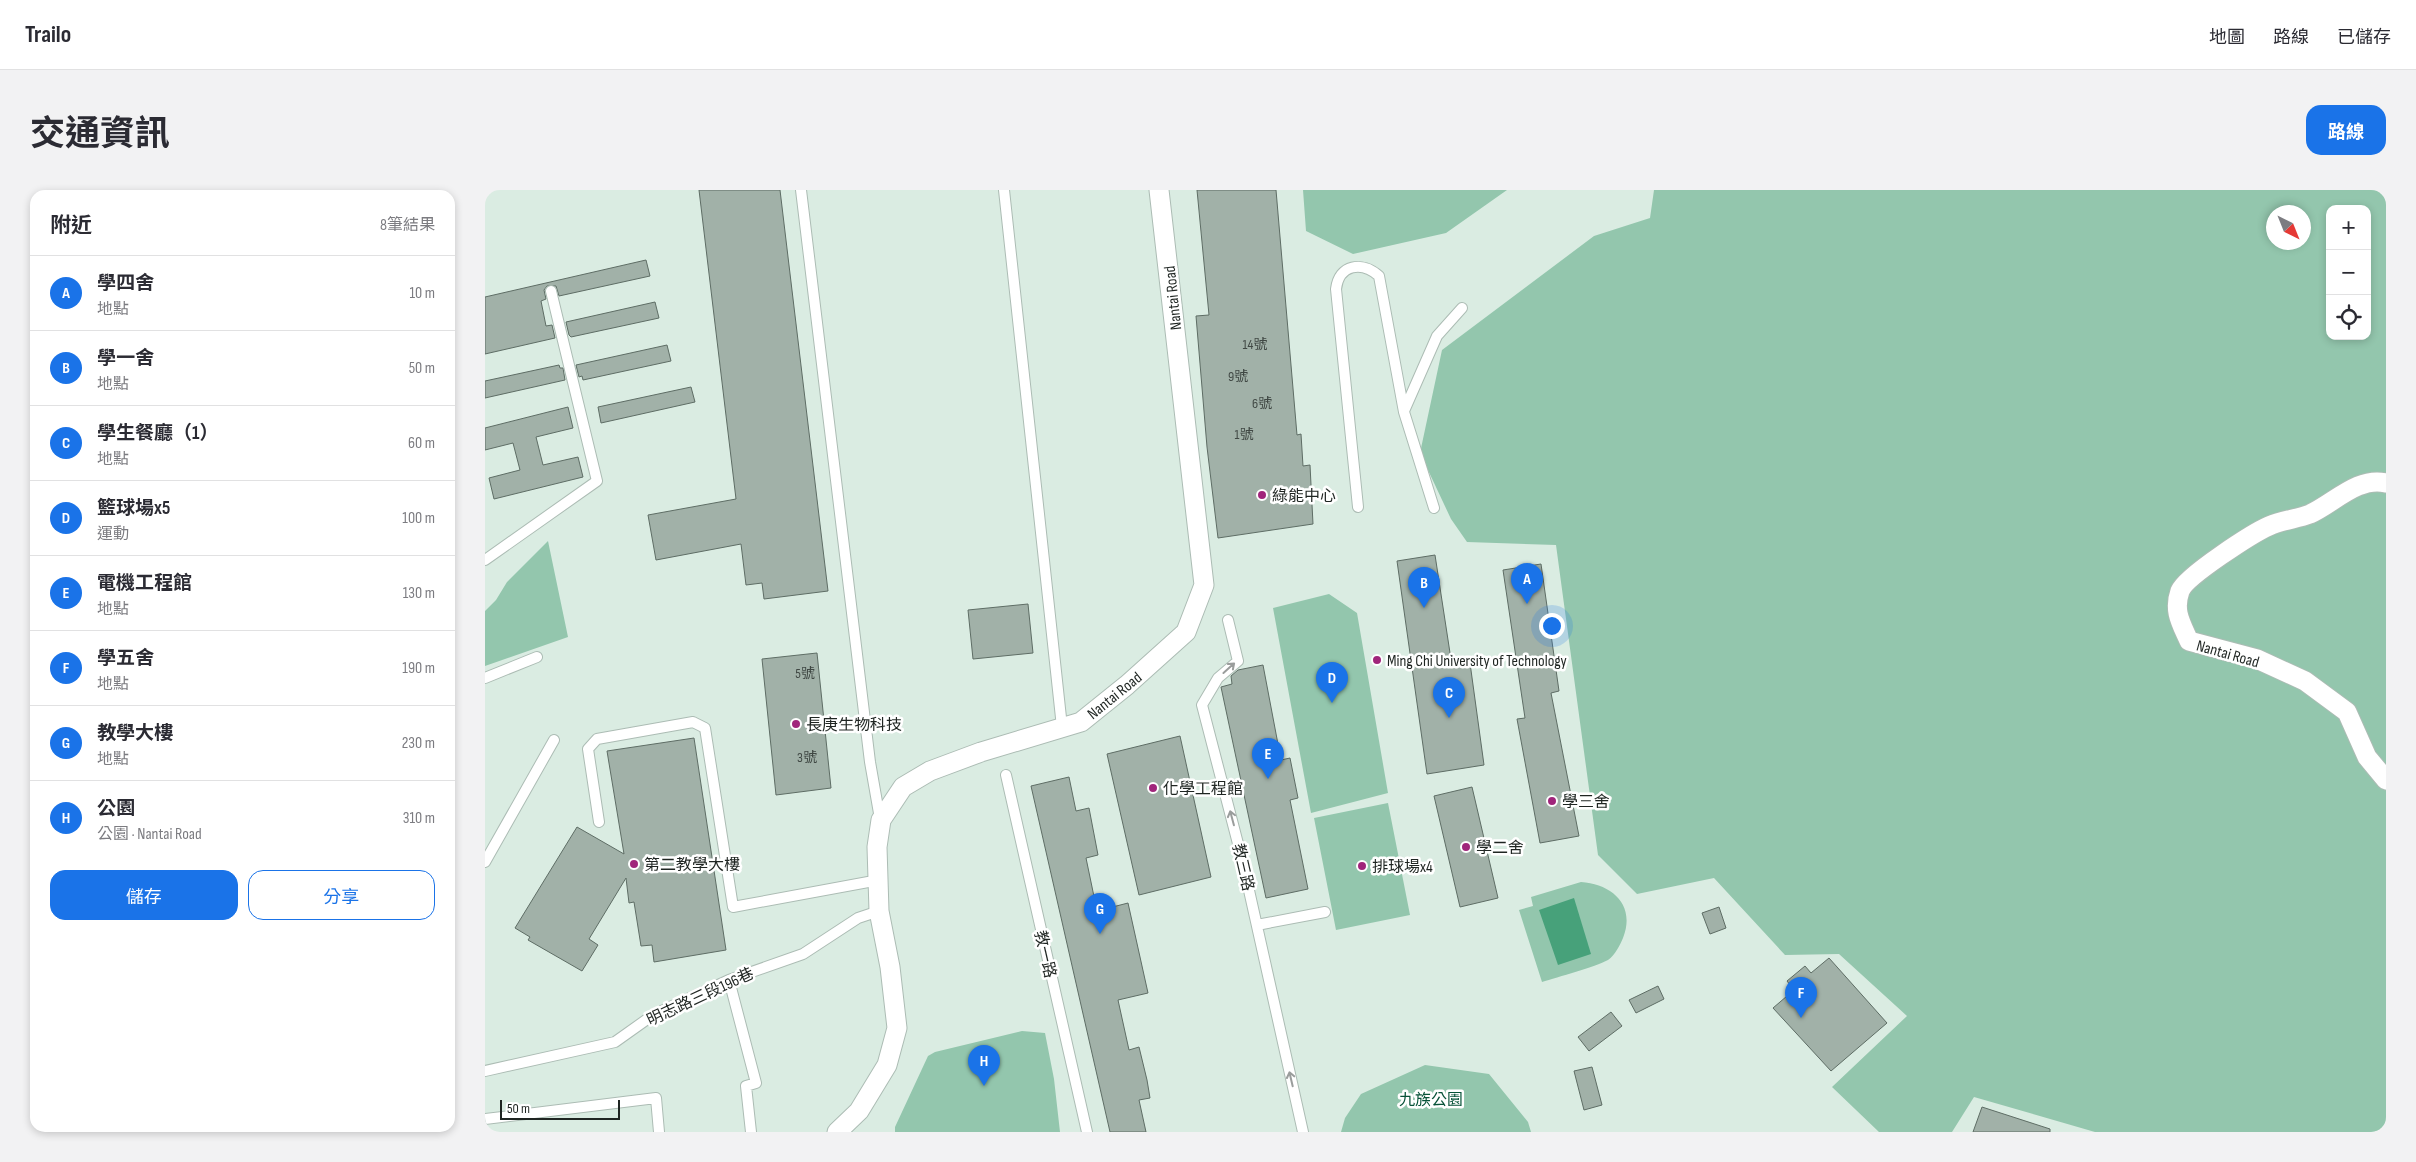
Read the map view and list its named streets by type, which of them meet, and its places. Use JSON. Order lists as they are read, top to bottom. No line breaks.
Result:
{"streets":{"street":["Nantai Road"],"lane":["教三路","教一路","明志路三段196巷"]},"crossings":[["Nantai Road","明志路三段196巷"]],"one_way":["教三路"],"parks":["九族公園"],"places":["綠能中心","Ming Chi University of Technology","長庚生物科技","化學工程館","學三舍","學二舍","第二教學大樓","排球場x4"],"house_numbers":["14號","9號","6號","1號","5號","3號"],"scale_bar":"50 m","north":"bottom right","page":{"header":"Trailo","nav":["地圖","路線","已儲存"],"title":"交通資訊","buttons":["路線",["儲存","分享"]],"heading":["附近","8筆結果"],"map_buttons":["+","−"],"list":[{"mark":"A","name":"學四舍","note":"地點","value":"10 m"},{"mark":"B","name":"學一舍","note":"地點","value":"50 m"},{"mark":"C","name":"學生餐廳（1）","note":"地點","value":"60 m"},{"mark":"D","name":"籃球場x5","note":"運動","value":"100 m"},{"mark":"E","name":"電機工程館","note":"地點","value":"130 m"},{"mark":"F","name":"學五舍","note":"地點","value":"190 m"},{"mark":"G","name":"教學大樓","note":"地點","value":"230 m"},{"mark":"H","name":"公園","note":"公園 · Nantai Road","value":"310 m"}],"pins":["A","B","D","C","E","G","F","H"],"scale":"50 m"}}
